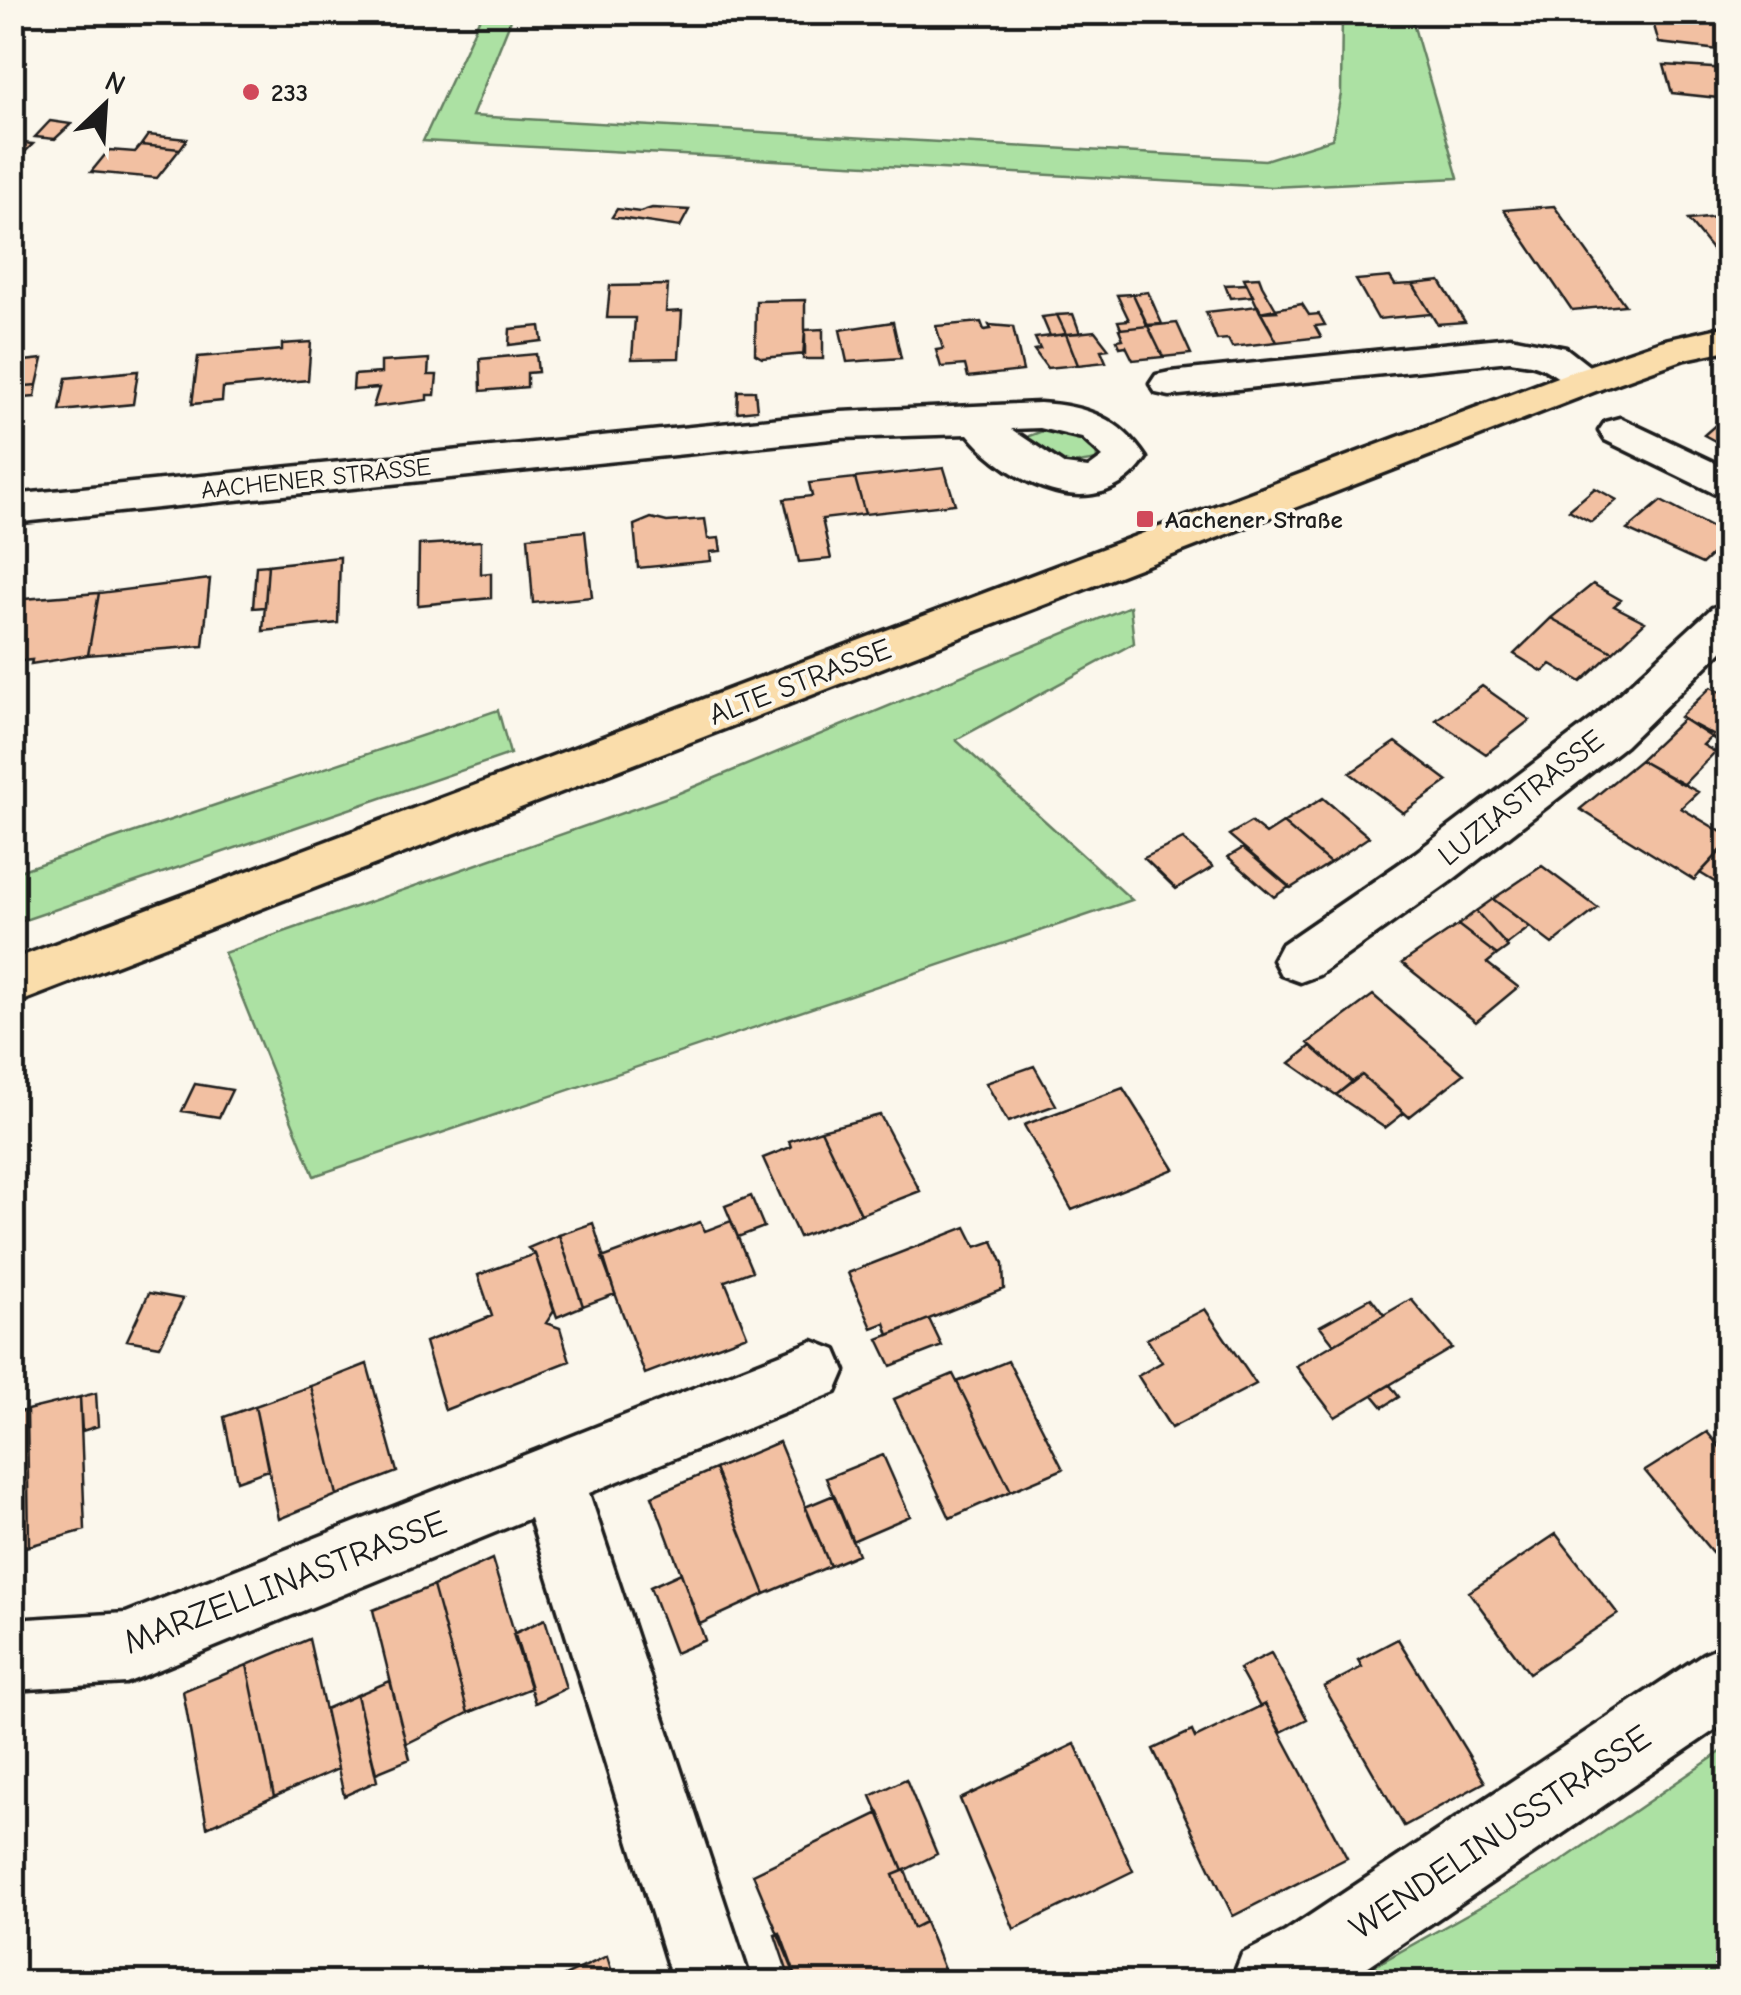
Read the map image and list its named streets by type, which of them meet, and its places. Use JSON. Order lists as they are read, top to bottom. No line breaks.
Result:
{"streets":{"main road":["ALTE STRASSE"],"street":["AACHENER STRASSE","LUZIASTRASSE","MARZELLINASTRASSE","WENDELINUSSTRASSE"]},"places":{"other":["233"],"transit":["Aachener Straße"]},"north":"top right"}
